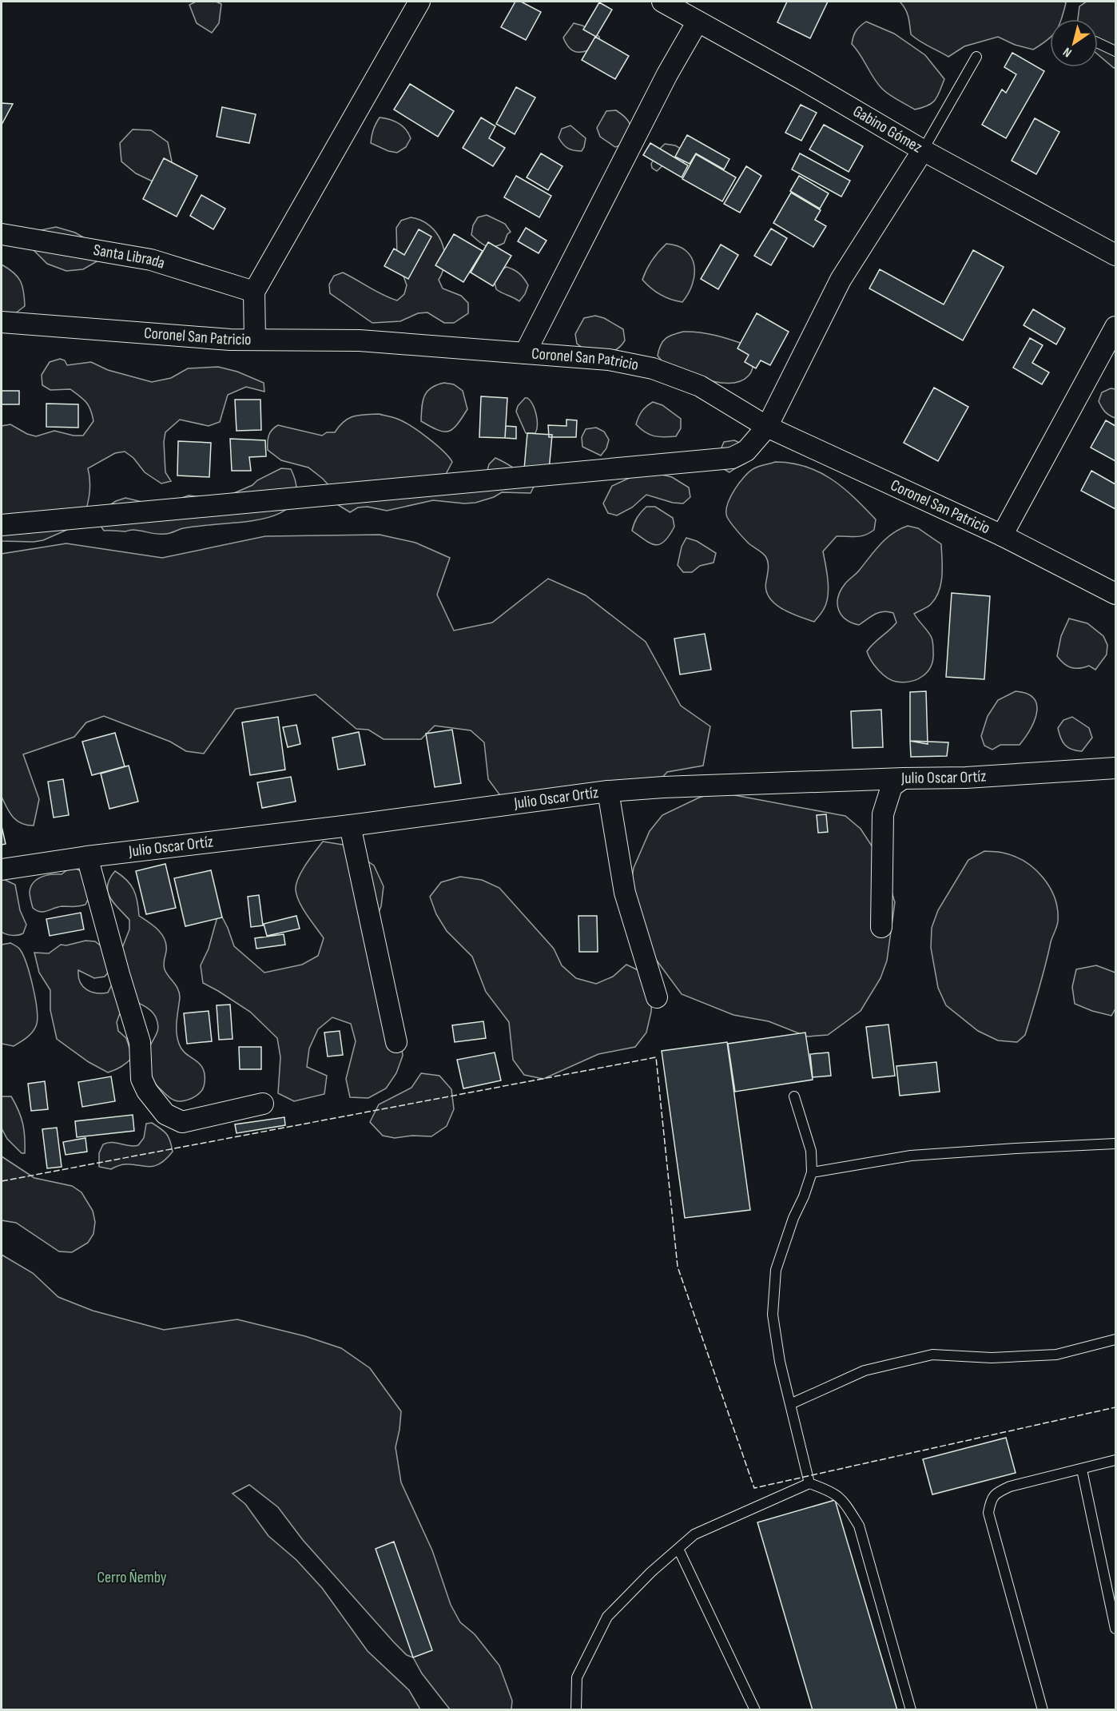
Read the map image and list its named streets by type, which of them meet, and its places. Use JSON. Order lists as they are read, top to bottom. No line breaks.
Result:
{"streets":{"street":["Gabino Gómez","Santa Librada","Coronel San Patricio","Julio Oscar Ortíz"]},"parks":["Cerro Ñemby"],"north":"bottom left"}
